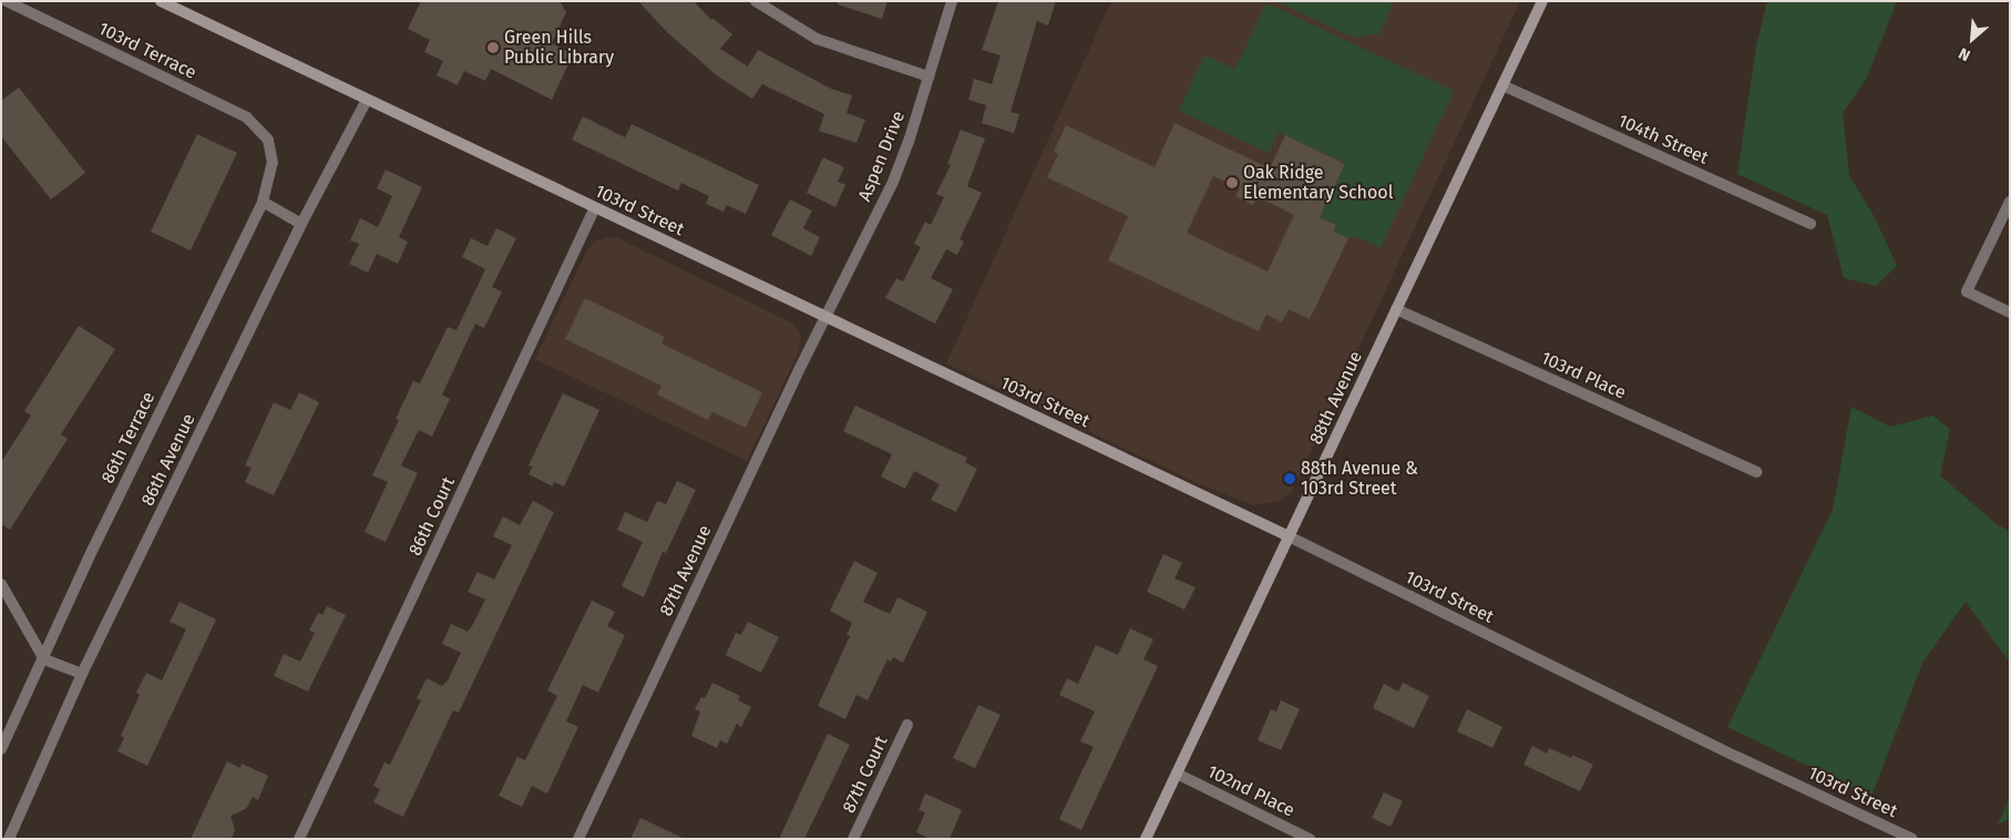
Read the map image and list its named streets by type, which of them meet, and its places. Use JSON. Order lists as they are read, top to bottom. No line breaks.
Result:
{"streets":{"street":["103rd Terrace","104th Street","Aspen Drive","103rd Street","103rd Place","88th Avenue","86th Terrace","86th Avenue","86th Court","87th Avenue","87th Court","102nd Place"]},"crossings":[["103rd Terrace","86th Terrace"],["104th Street","88th Avenue"],["Aspen Drive","103rd Street"],["Aspen Drive","87th Avenue"],["103rd Street","88th Avenue"],["103rd Street","86th Avenue"],["103rd Street","86th Court"],["103rd Street","87th Avenue"],["103rd Place","88th Avenue"],["88th Avenue","102nd Place"]],"places":["Green Hills Public Library","Oak Ridge Elementary School","88th Avenue & 103rd Street"],"north":"bottom left"}
